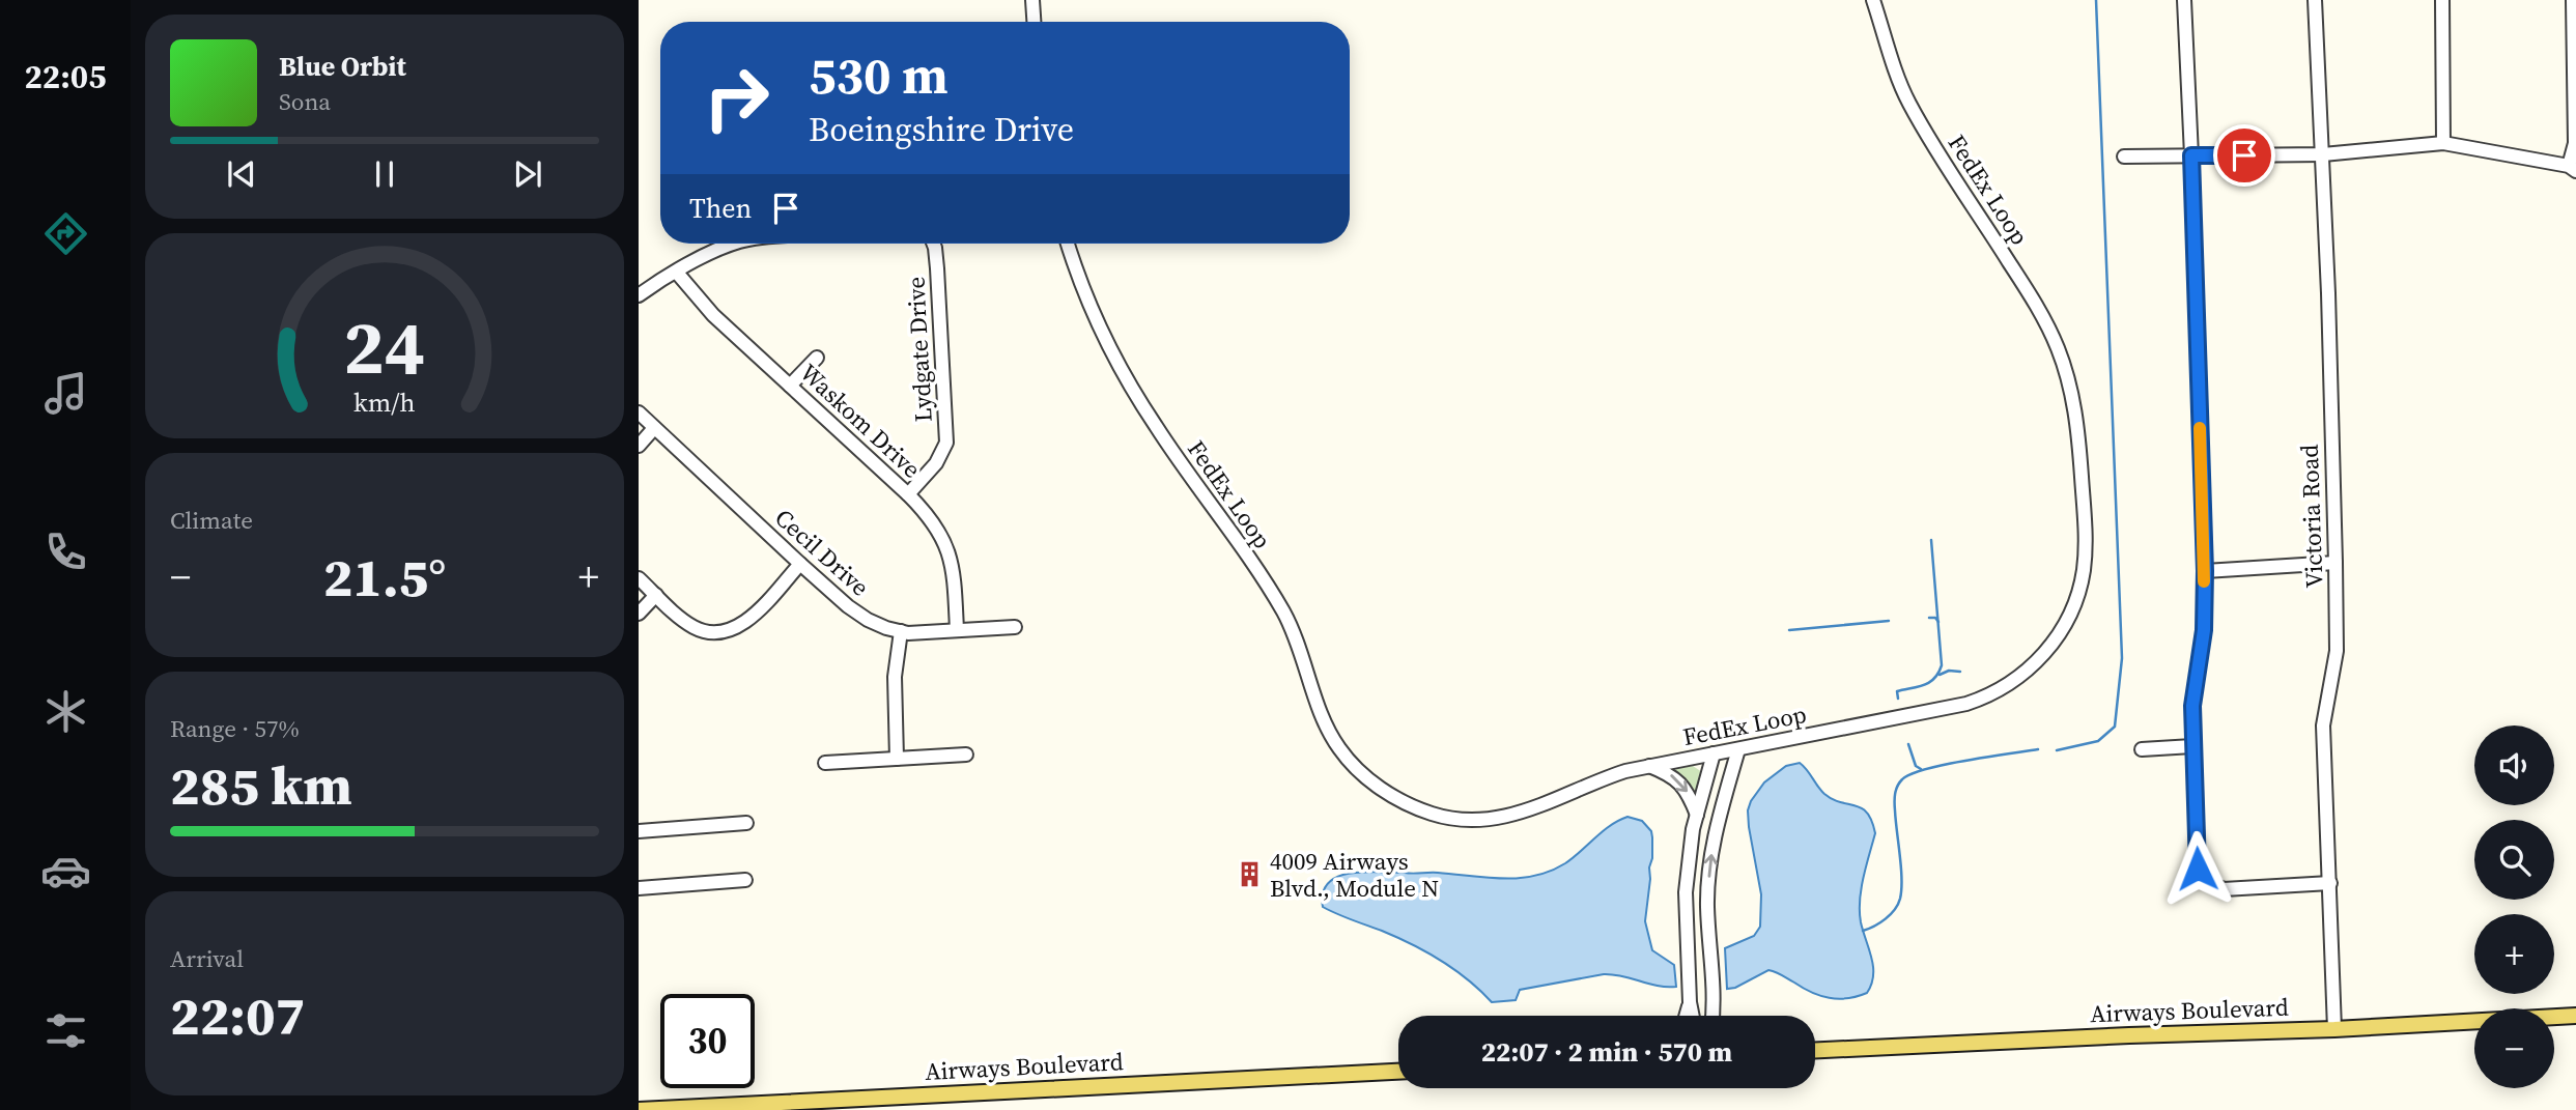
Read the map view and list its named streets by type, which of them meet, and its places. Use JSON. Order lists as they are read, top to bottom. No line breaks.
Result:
{"streets":{"main road":["Airways Boulevard"],"street":["FedEx Loop","Lydgate Drive","Waskom Drive","Victoria Road","Cecil Drive"]},"crossings":[["Lydgate Drive","Waskom Drive"],["Waskom Drive","Cecil Drive"],["Victoria Road","Airways Boulevard"]],"places":{"building":["4009 Airways Blvd., Module N"]},"page":{"tabs":"22:05","turn":["530 m","Boeingshire Drive"],"song":["Blue Orbit","Sona"],"then":"Then","tile":["Climate",["Range · 57%","285 km"],["Arrival","22:07"]],"heat":["−","21.5°","+"],"map_buttons":["+","−"],"limit":"30","trip":"22:07 · 2 min · 570 m","gauge":["24","km/h"]}}
